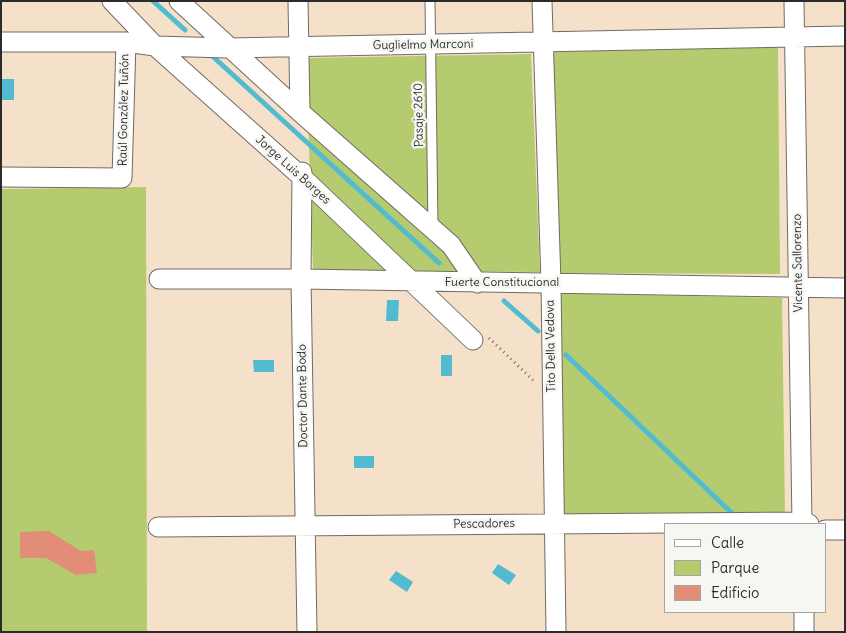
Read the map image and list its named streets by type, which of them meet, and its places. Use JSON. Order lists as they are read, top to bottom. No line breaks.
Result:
{"streets":{"street":["Guglielmo Marconi","Raúl González Tuñón","Jorge Luis Borges","Vicente Sallorenzo","Fuerte Constitucional","Tito Della Vedova","Doctor Dante Bodo","Pescadores"],"lane":["Pasaje 2610"]},"crossings":[["Guglielmo Marconi","Raúl González Tuñón"],["Guglielmo Marconi","Pasaje 2610"],["Guglielmo Marconi","Jorge Luis Borges"],["Guglielmo Marconi","Vicente Sallorenzo"],["Guglielmo Marconi","Tito Della Vedova"],["Jorge Luis Borges","Fuerte Constitucional"],["Jorge Luis Borges","Doctor Dante Bodo"],["Vicente Sallorenzo","Fuerte Constitucional"],["Fuerte Constitucional","Tito Della Vedova"],["Fuerte Constitucional","Doctor Dante Bodo"],["Tito Della Vedova","Pescadores"],["Doctor Dante Bodo","Pescadores"]],"legend":["Calle","Parque","Edificio"]}
